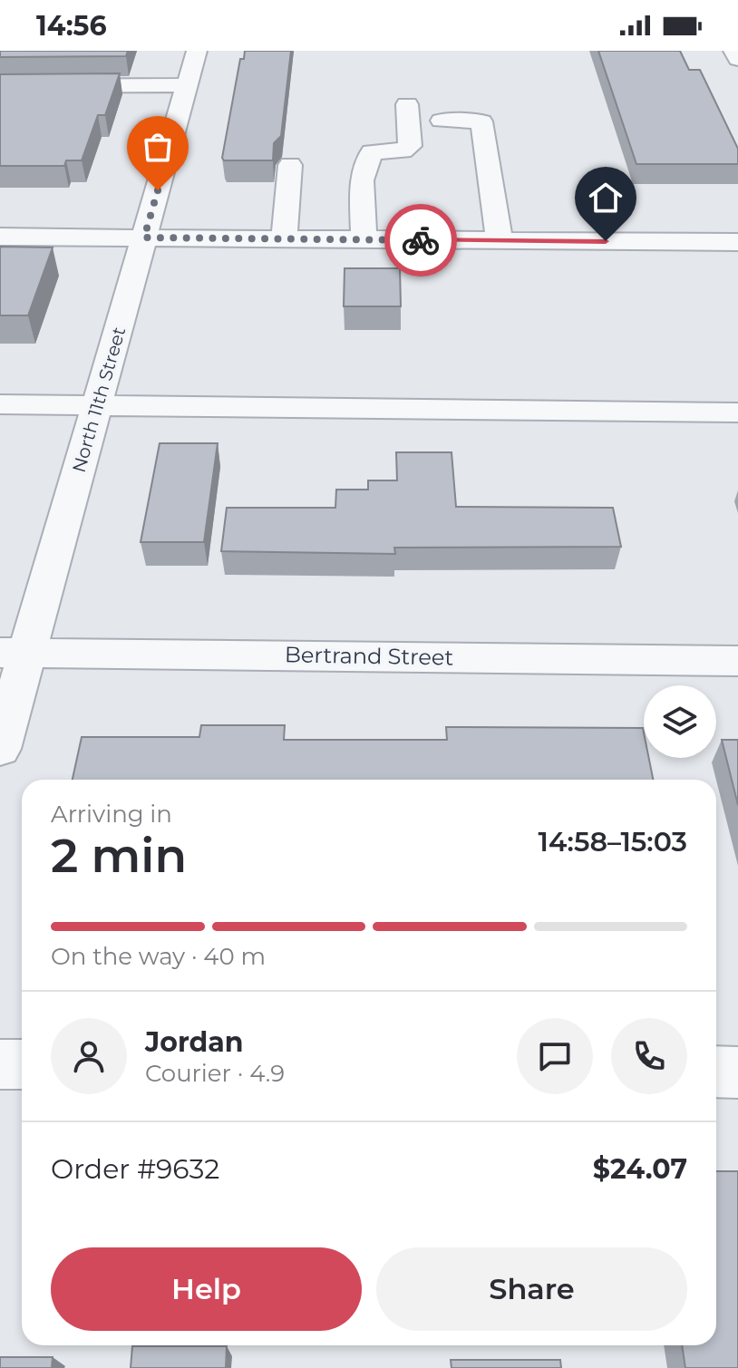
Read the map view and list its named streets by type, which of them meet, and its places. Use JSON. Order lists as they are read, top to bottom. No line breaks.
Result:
{"streets":{"street":["North 11th Street","Bertrand Street"]},"crossings":[["North 11th Street","Bertrand Street"]],"page":{"status":"14:56","heading":["2 min","Arriving in","14:58–15:03"],"panel":["Jordan","Courier · 4.9","Order #9632","$24.07"],"bar":"On the way · 40 m","buttons":["Help","Share"]}}
